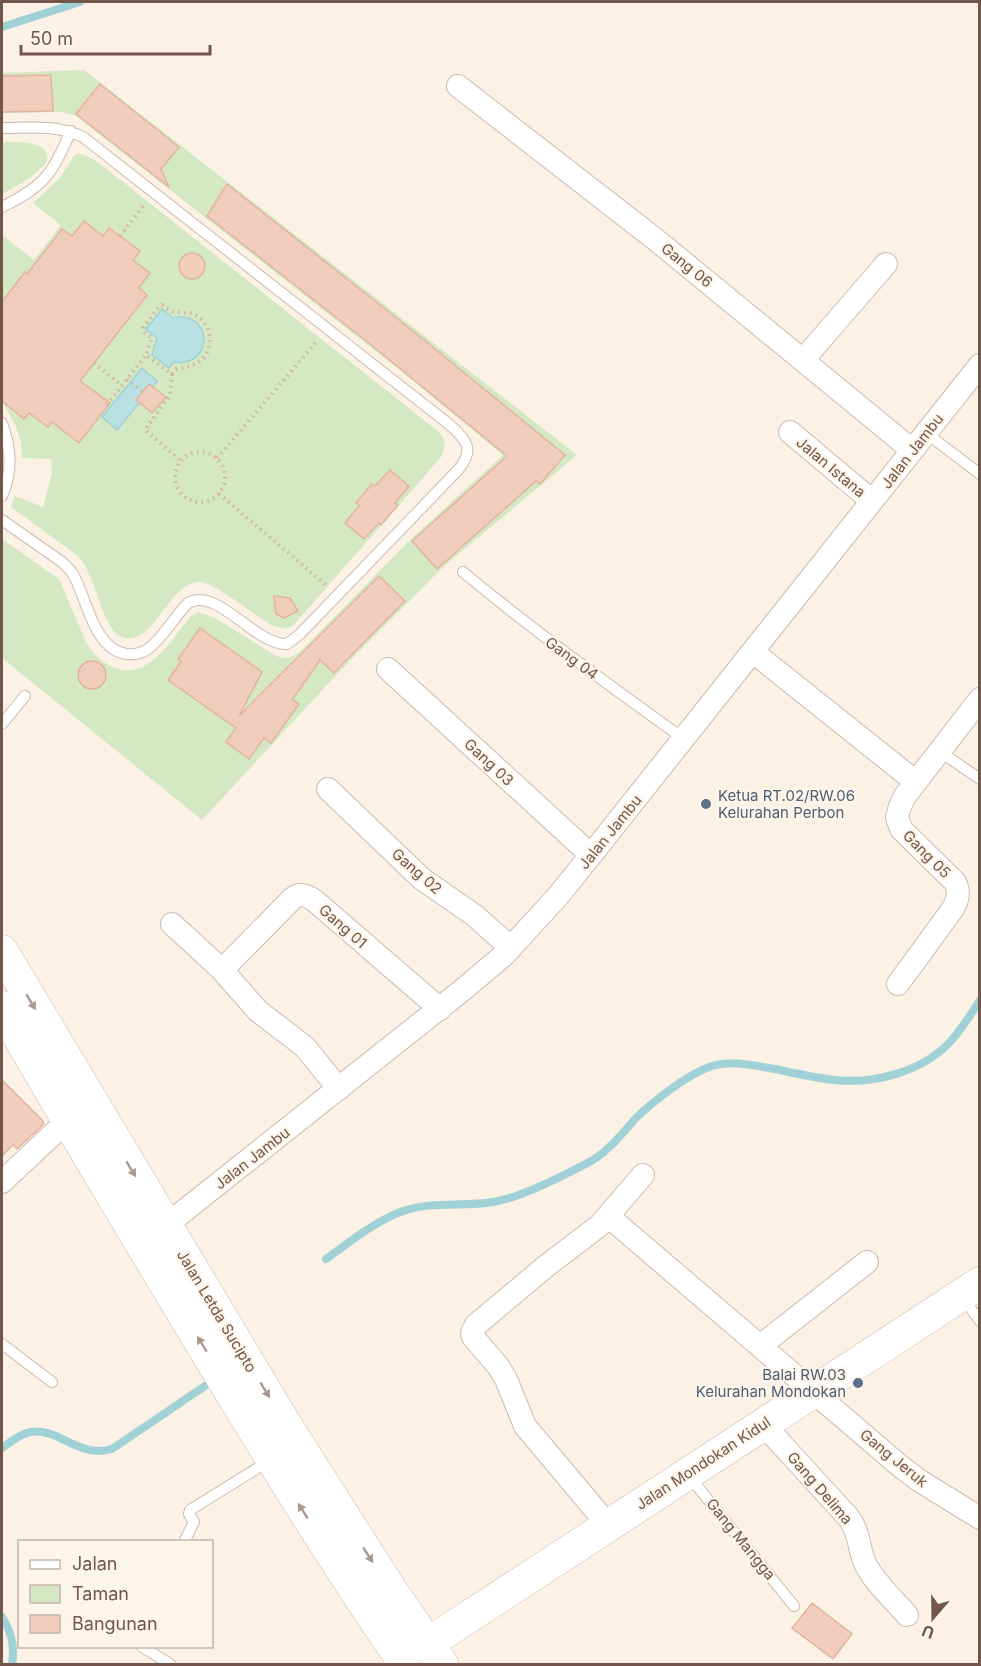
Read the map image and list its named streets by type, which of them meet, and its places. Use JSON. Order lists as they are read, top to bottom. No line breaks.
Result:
{"streets":{"main road":["Jalan Letda Sucipto","Jalan Mondokan Kidul"],"street":["Gang 06","Jalan Jambu","Jalan Istana","Gang 03","Gang 05","Gang 02","Gang 01","Gang Jeruk","Gang Delima"],"lane":["Gang 04","Gang Mangga"]},"crossings":[["Gang 06","Jalan Jambu"],["Jalan Jambu","Jalan Istana"],["Jalan Jambu","Gang 04"],["Jalan Jambu","Gang 03"],["Jalan Jambu","Gang 02"],["Jalan Jambu","Gang 01"],["Jalan Jambu","Jalan Letda Sucipto"],["Jalan Letda Sucipto","Jalan Mondokan Kidul"],["Gang Jeruk","Jalan Mondokan Kidul"],["Jalan Mondokan Kidul","Gang Delima"],["Jalan Mondokan Kidul","Gang Mangga"]],"places":["Ketua RT.02/RW.06 Kelurahan Perbon","Balai RW.03 Kelurahan Mondokan"],"legend":["Jalan","Taman","Bangunan"],"scale_bar":"50 m","north":"bottom"}
